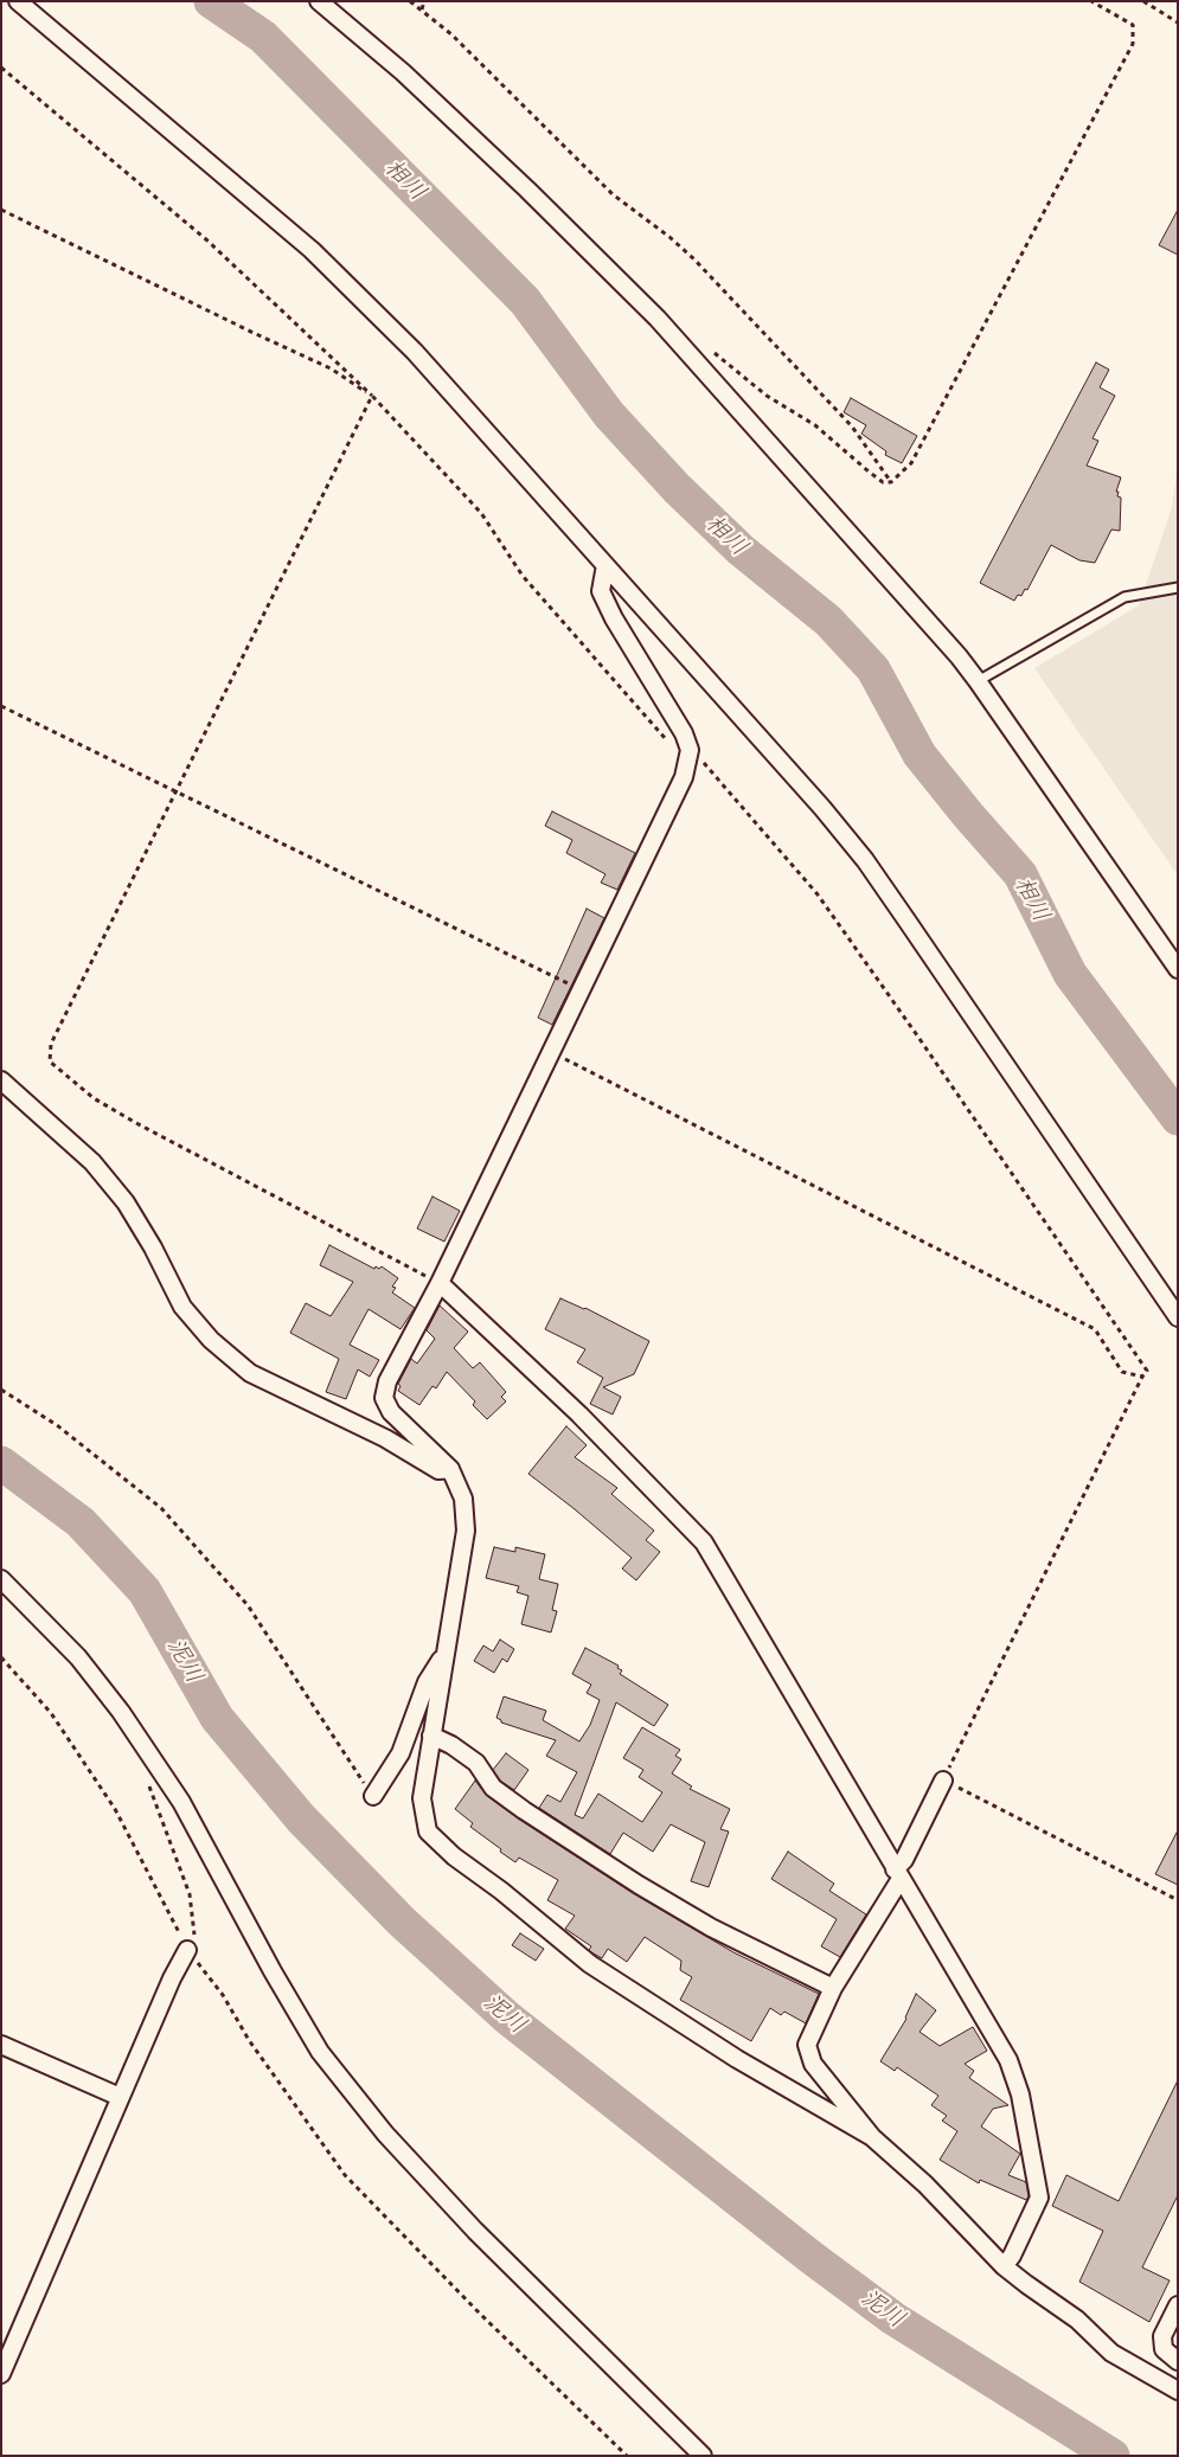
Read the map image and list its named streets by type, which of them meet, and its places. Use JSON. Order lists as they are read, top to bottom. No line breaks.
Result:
{"water":["相川","泥川"]}
